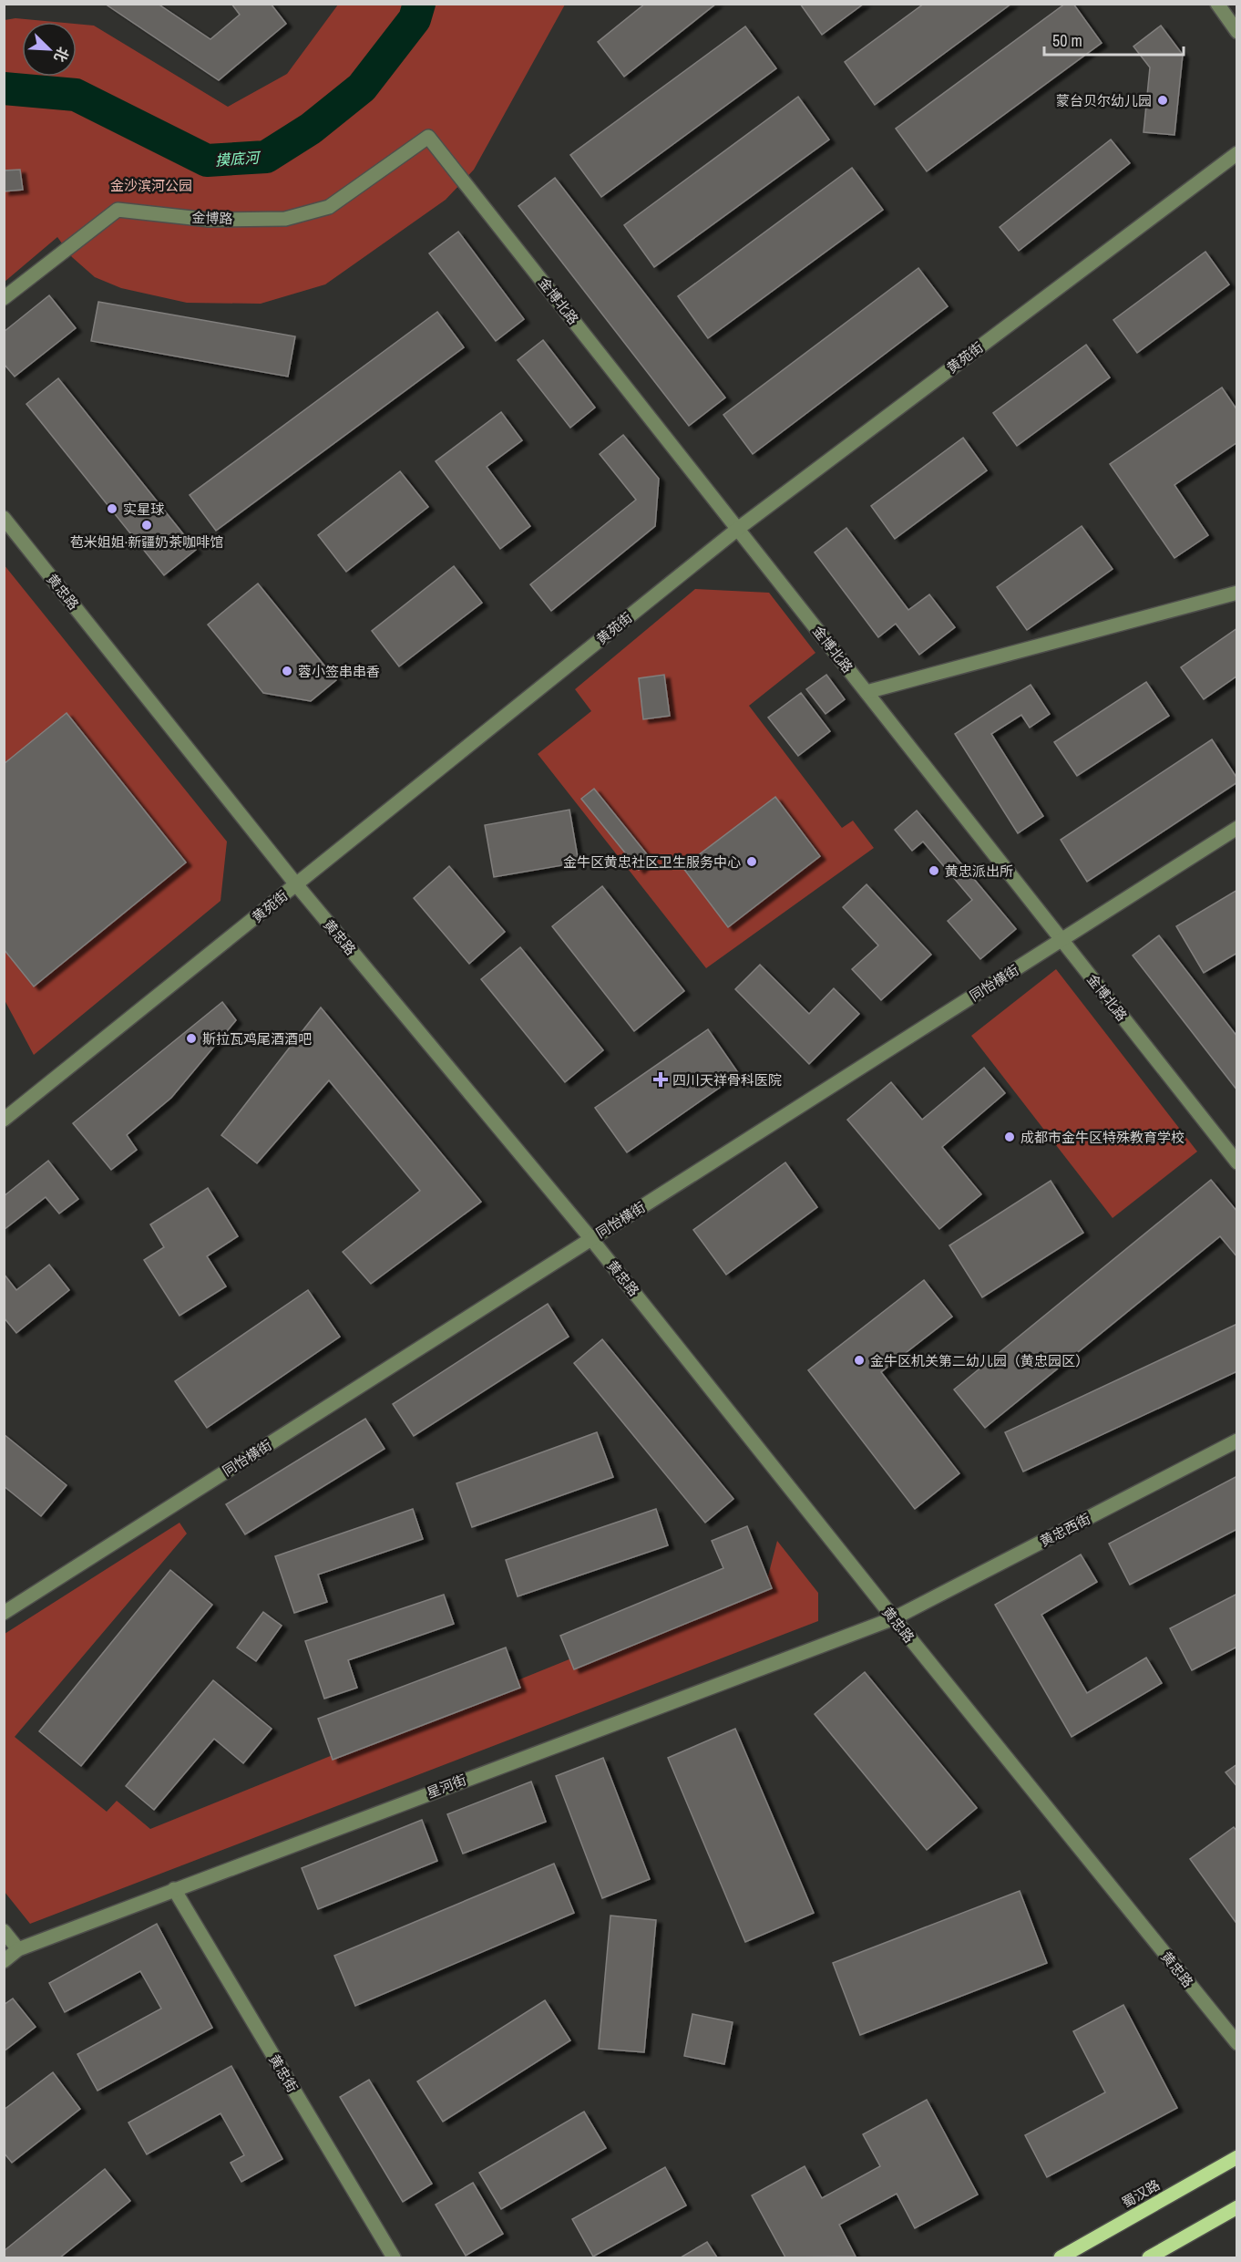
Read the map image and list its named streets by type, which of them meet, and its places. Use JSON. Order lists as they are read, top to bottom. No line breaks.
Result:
{"streets":{"main road":["蜀汉路"],"street":["金博路","金博北路","黄苑街","黄忠路","同怡横街","黄忠西街","星河街","黄忠街"]},"crossings":[["金博路","金博北路"],["金博北路","黄苑街"],["金博北路","同怡横街"],["黄苑街","黄忠路"],["黄忠路","同怡横街"],["黄忠路","黄忠西街"],["黄忠路","星河街"],["黄忠西街","星河街"],["星河街","黄忠街"]],"water":["摸底河"],"parks":["金沙滨河公园"],"places":{"other":["蒙台贝尔幼儿园","实星球","苞米姐姐·新疆奶茶咖啡馆","蓉小签串串香","金牛区黄忠社区卫生服务中心","黄忠派出所","斯拉瓦鸡尾酒酒吧","成都市金牛区特殊教育学校","金牛区机关第二幼儿园（黄忠园区）"],"health":["四川天祥骨科医院"]},"scale_bar":"50 m","north":"bottom right"}
